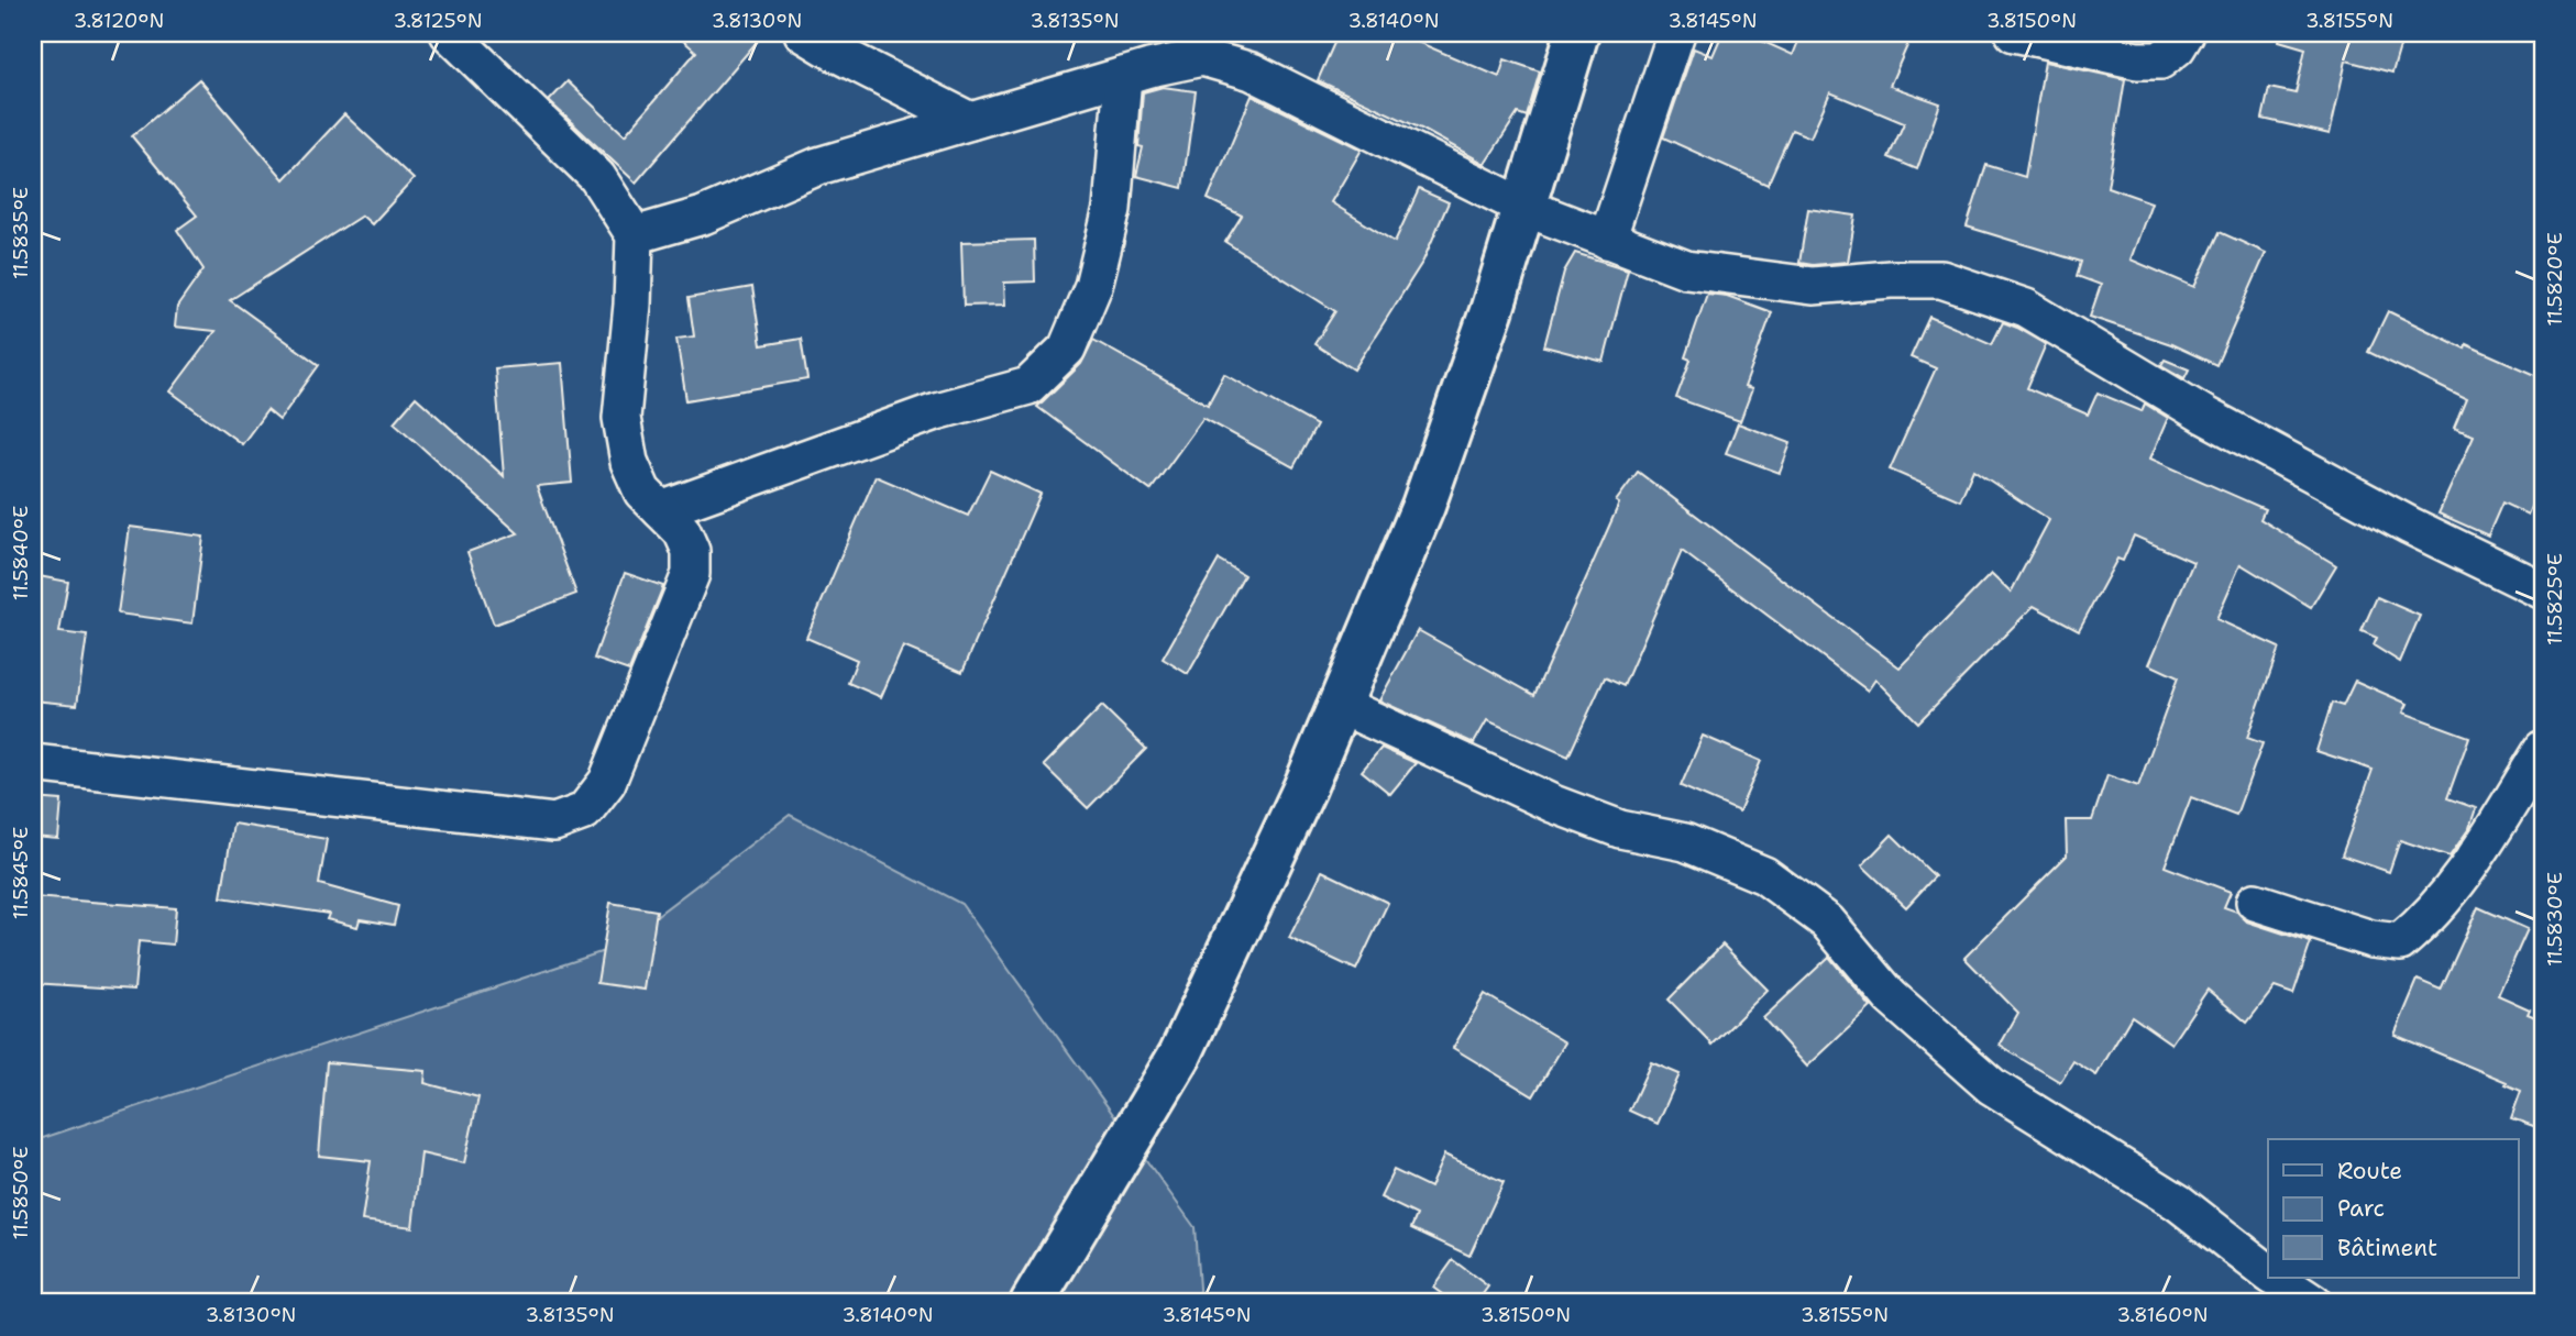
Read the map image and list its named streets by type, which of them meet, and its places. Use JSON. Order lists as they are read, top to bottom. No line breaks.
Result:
{"legend":["Route","Parc","Bâtiment"],"coordinates":["3.8120°N","3.8125°N","3.8130°N","3.8135°N","3.8140°N","3.8145°N","3.8150°N","3.8155°N","11.5835°E","11.5820°E","11.5840°E","11.5825°E","11.5845°E","11.5830°E","11.5850°E","3.8160°N"]}
